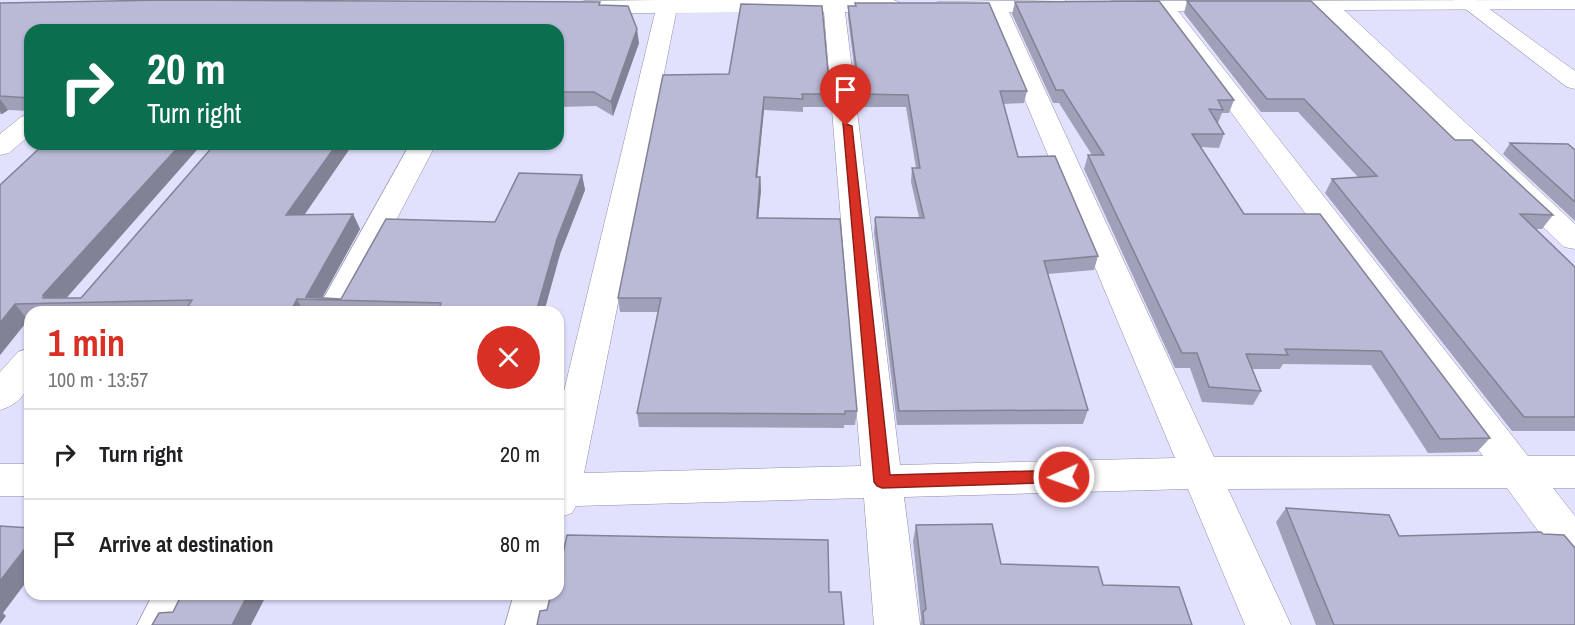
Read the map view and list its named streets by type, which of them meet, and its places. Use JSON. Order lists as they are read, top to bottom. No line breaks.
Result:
{"page":{"turn":["20 m","Turn right"],"heading":["1 min","100 m · 13:57"],"list":[{"name":"Turn right","value":"20 m"},{"name":"Arrive at destination","value":"80 m"}]}}
